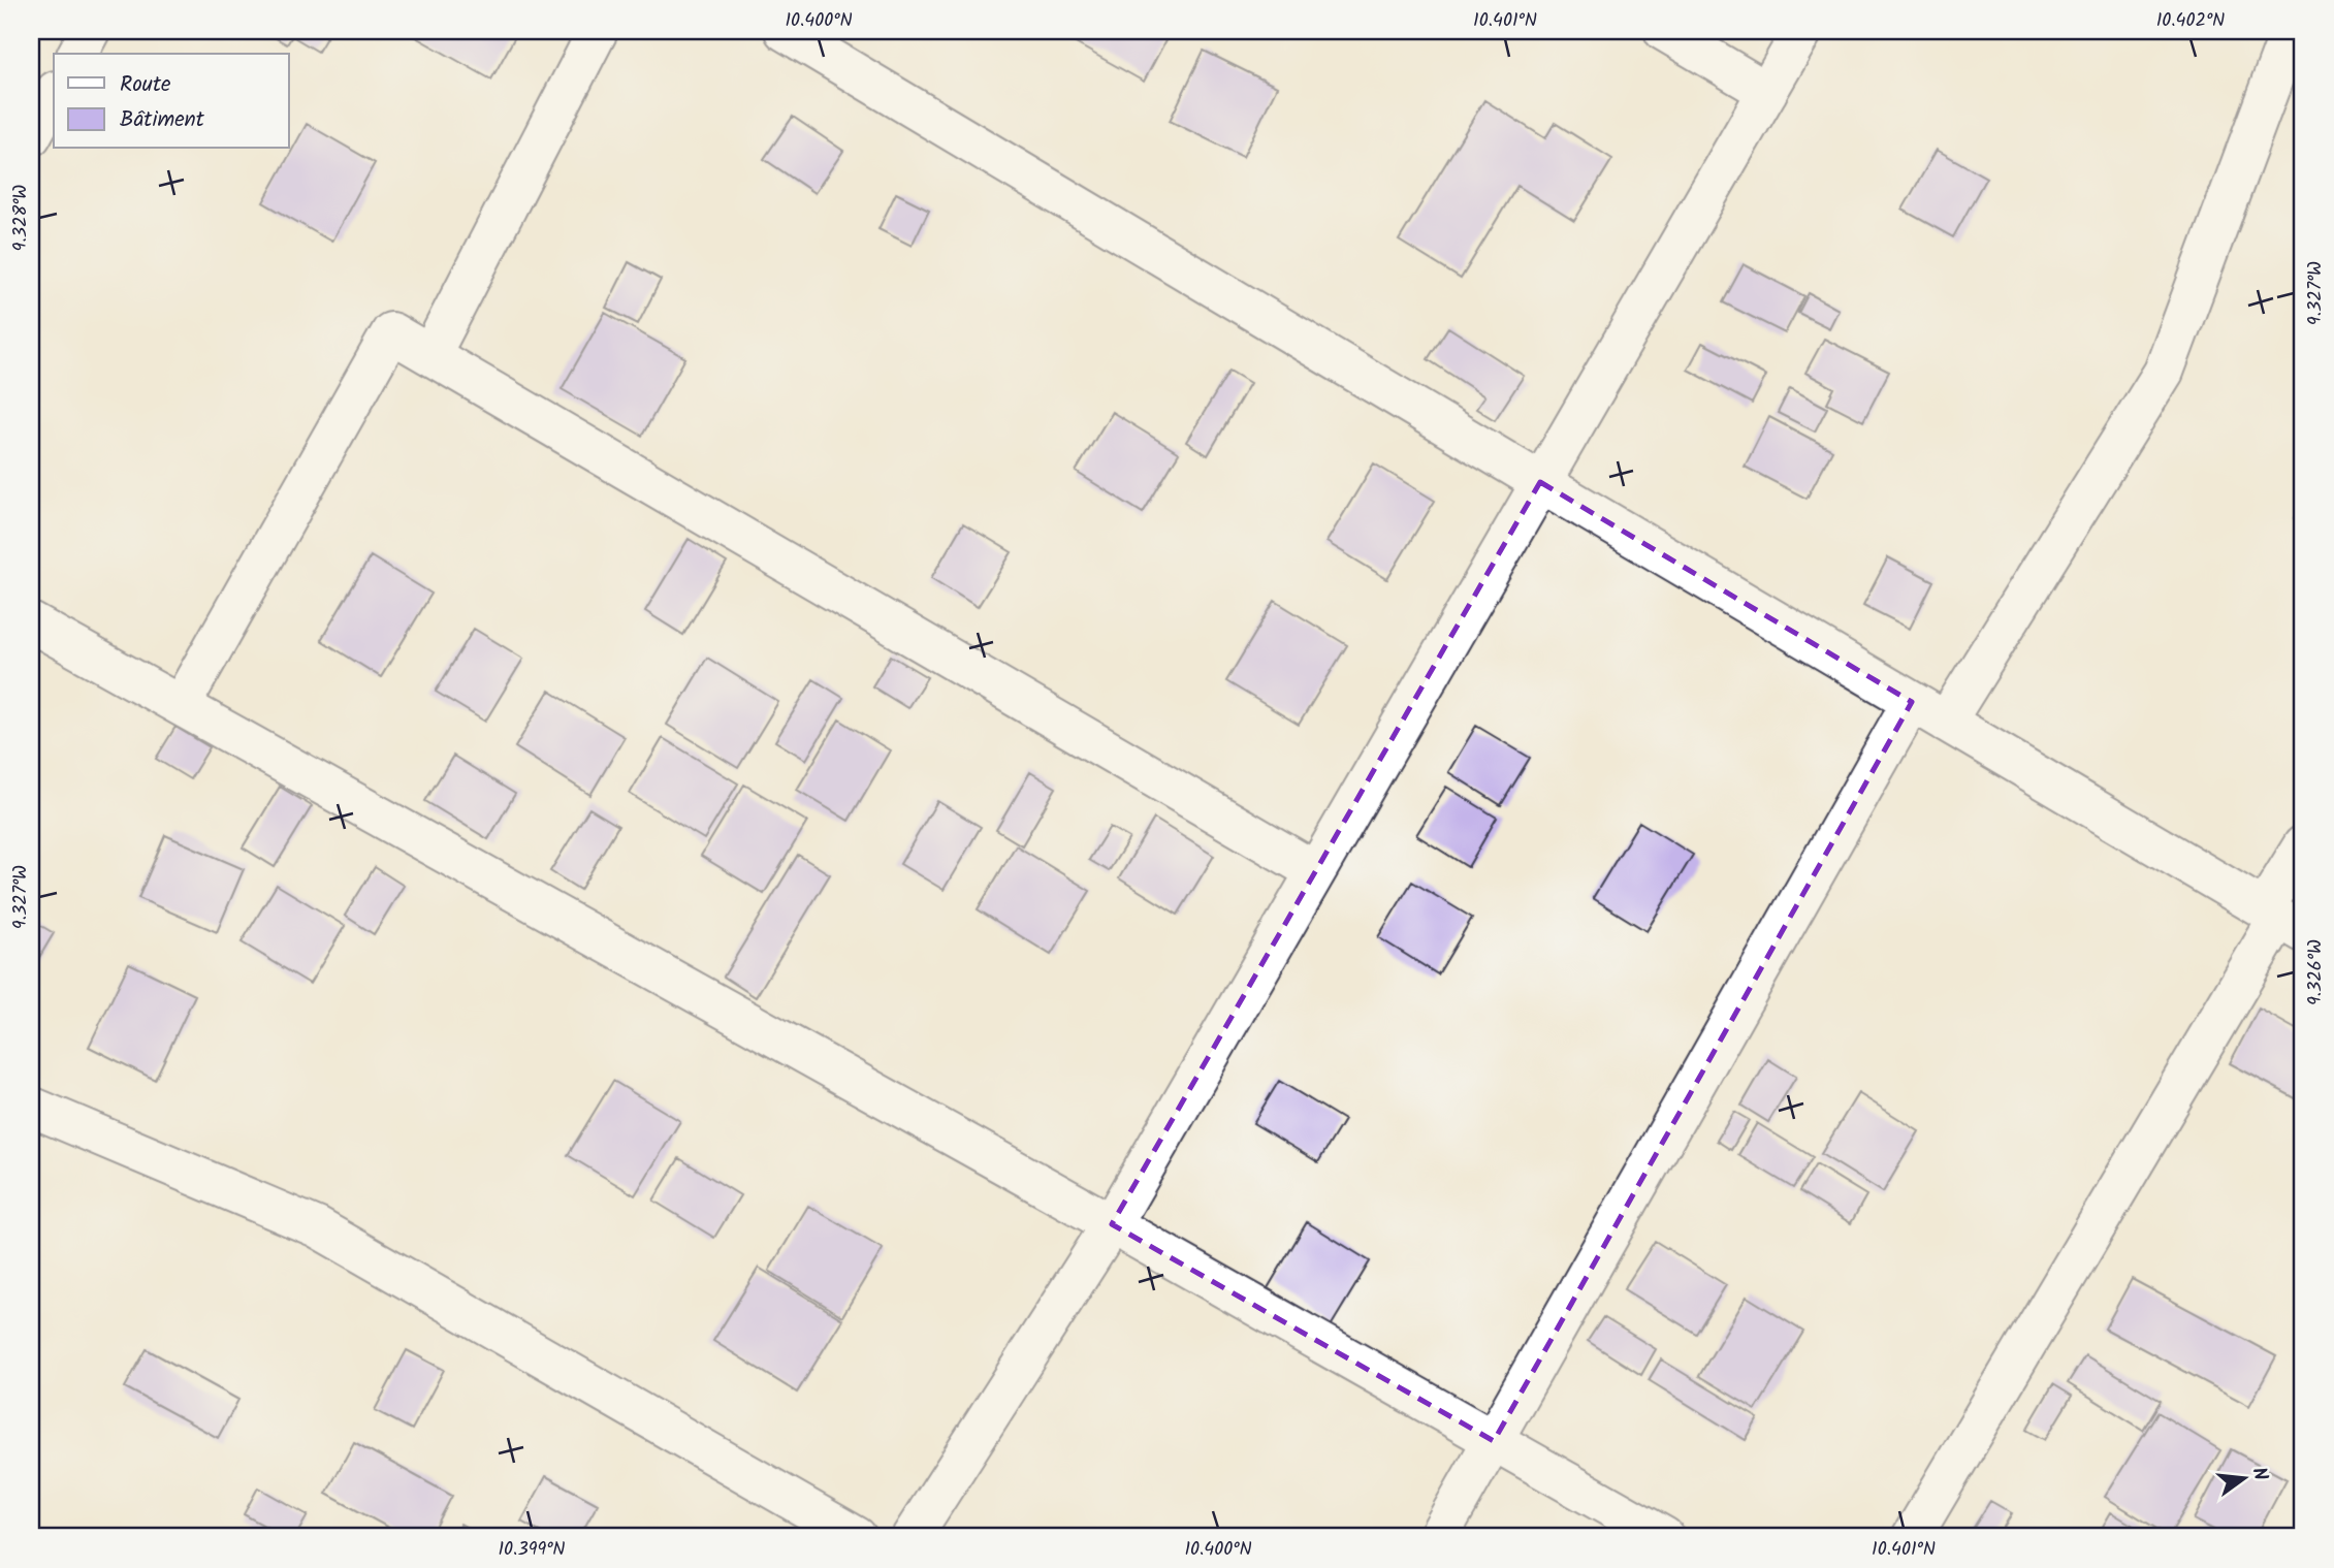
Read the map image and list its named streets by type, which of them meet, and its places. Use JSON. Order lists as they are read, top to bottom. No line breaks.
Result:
{"legend":["Route","Bâtiment"],"north":"right","coordinates":["10.400°N","10.401°N","10.402°N","9.328°W","9.327°W","9.326°W","10.399°N"]}
